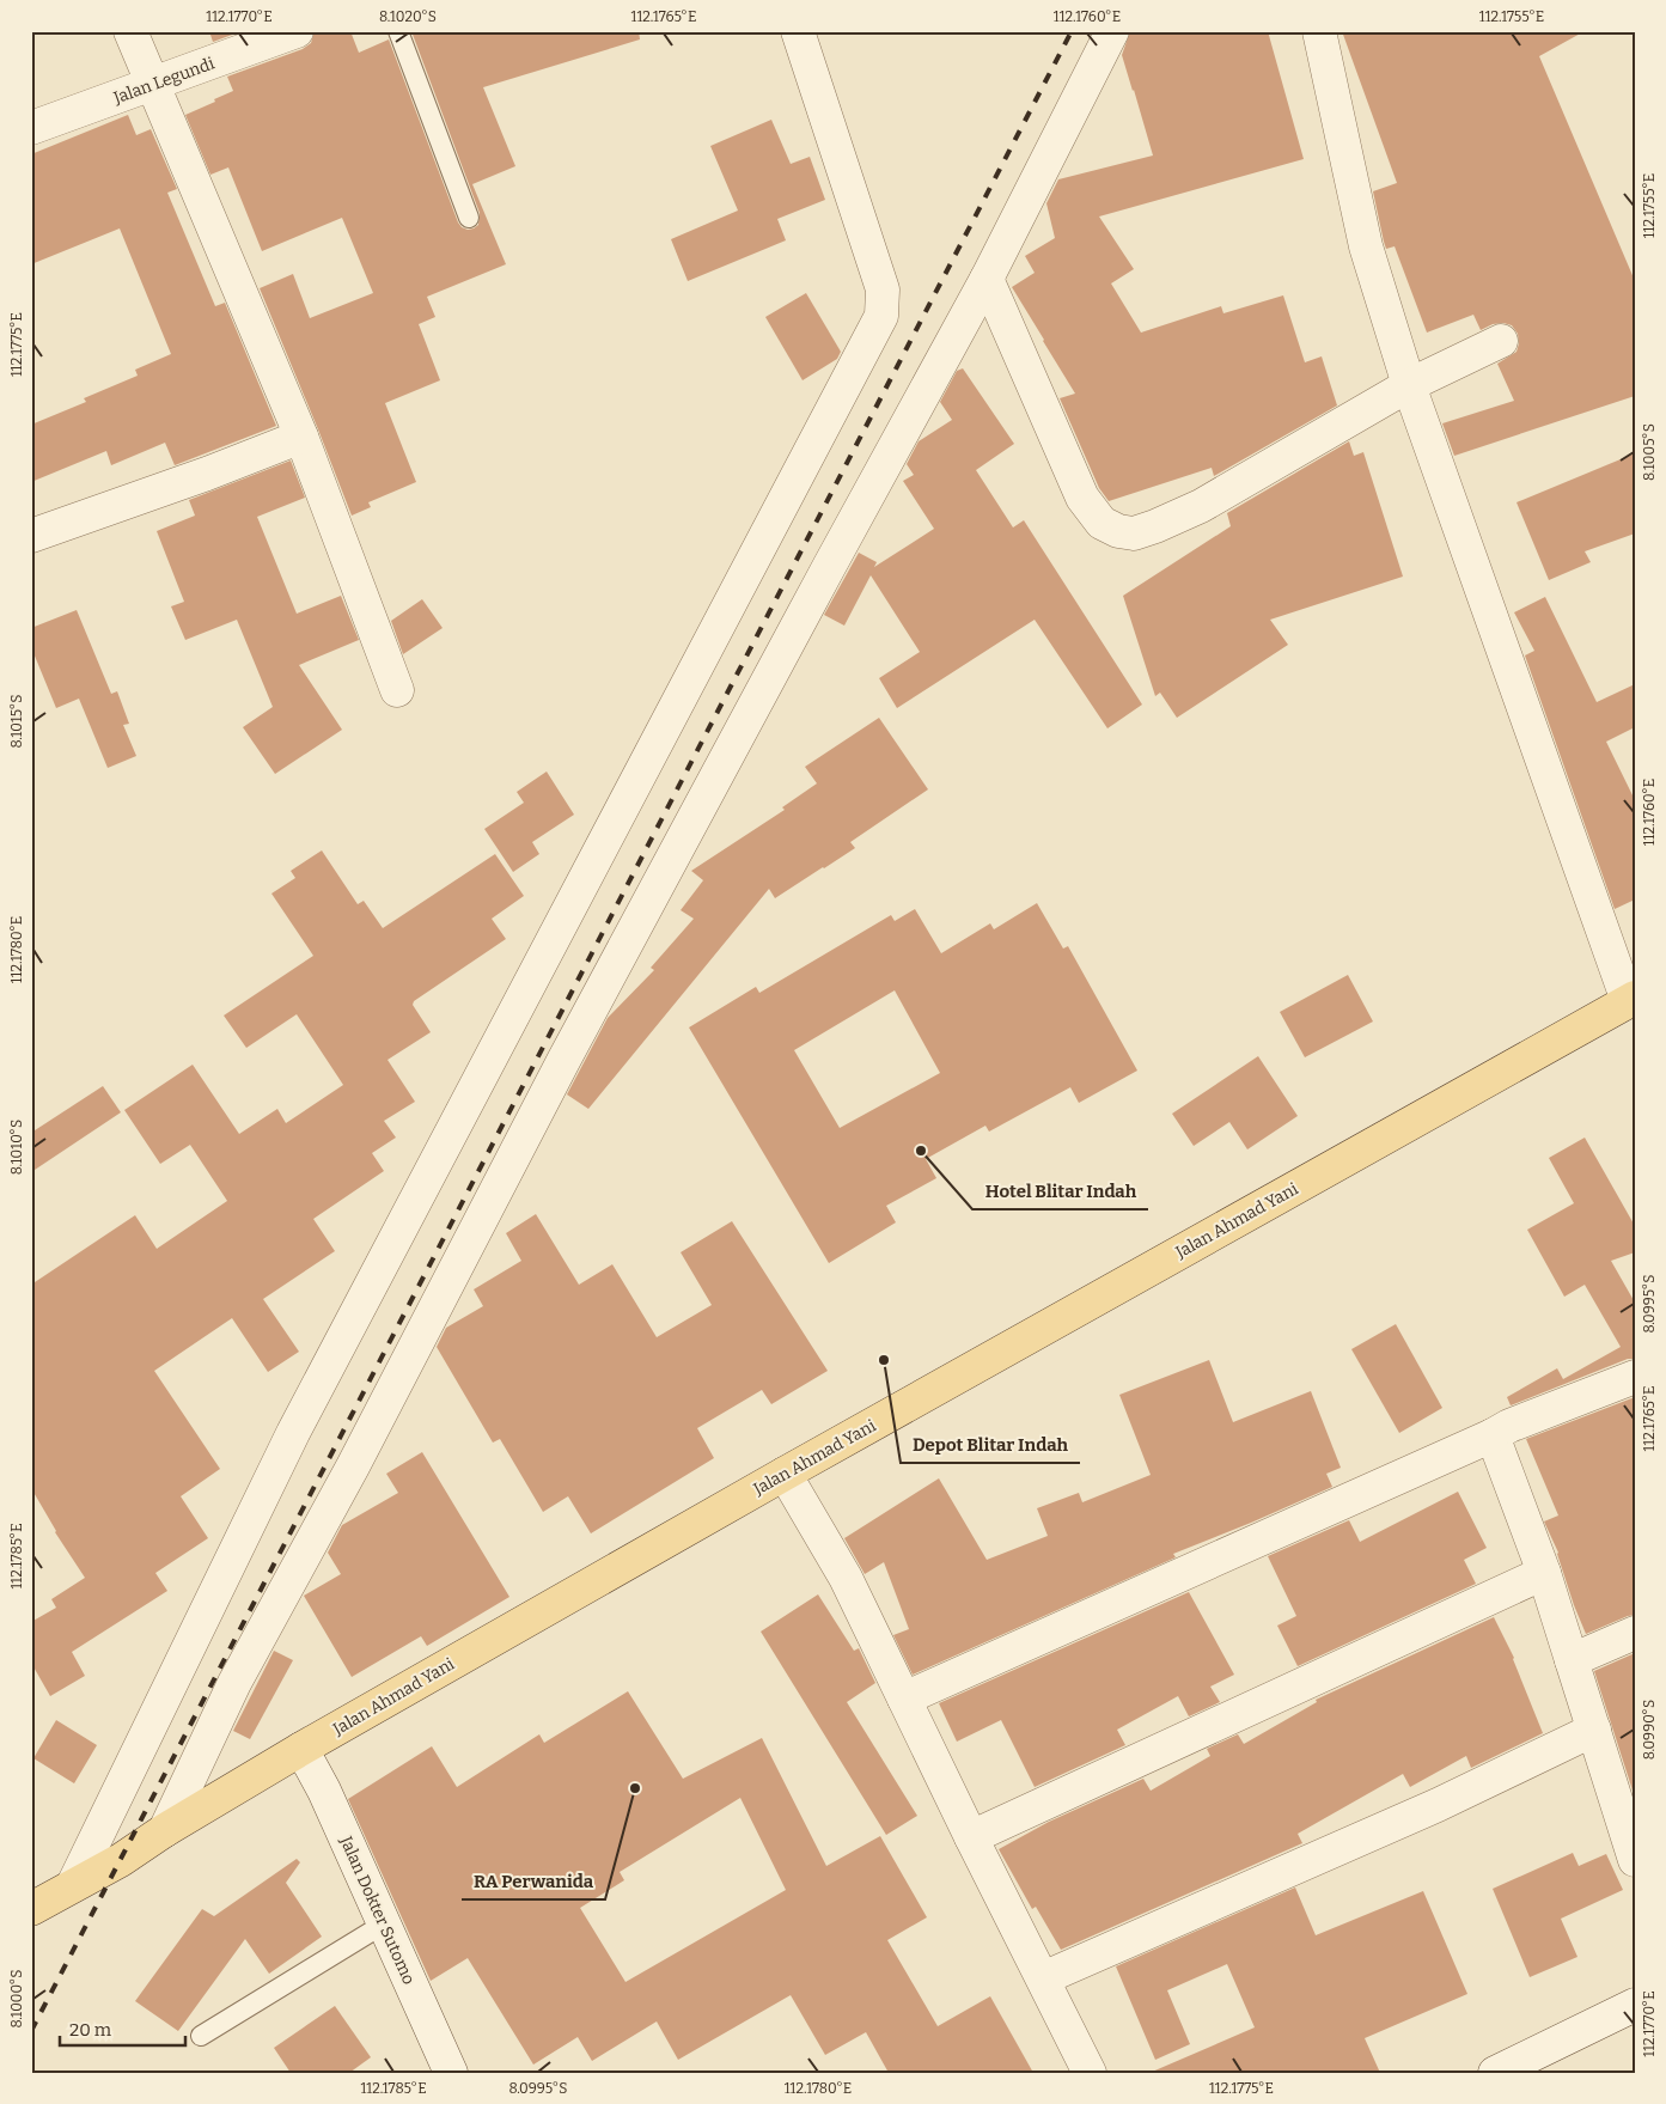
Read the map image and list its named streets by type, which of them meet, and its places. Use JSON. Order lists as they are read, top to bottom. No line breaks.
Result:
{"streets":{"main road":["Jalan Ahmad Yani"],"street":["Jalan Legundi","Jalan Dokter Sutomo"]},"crossings":[["Jalan Ahmad Yani","Jalan Dokter Sutomo"]],"places":["Hotel Blitar Indah","Depot Blitar Indah","RA Perwanida"],"scale_bar":"20 m","coordinates":["112.1770°E","8.1020°S","112.1765°E","112.1760°E","112.1755°E","112.1775°E","8.1005°S","8.1015°S","112.1780°E","8.1010°S","8.0995°S","112.1785°E","8.0990°S","8.1000°S"]}
